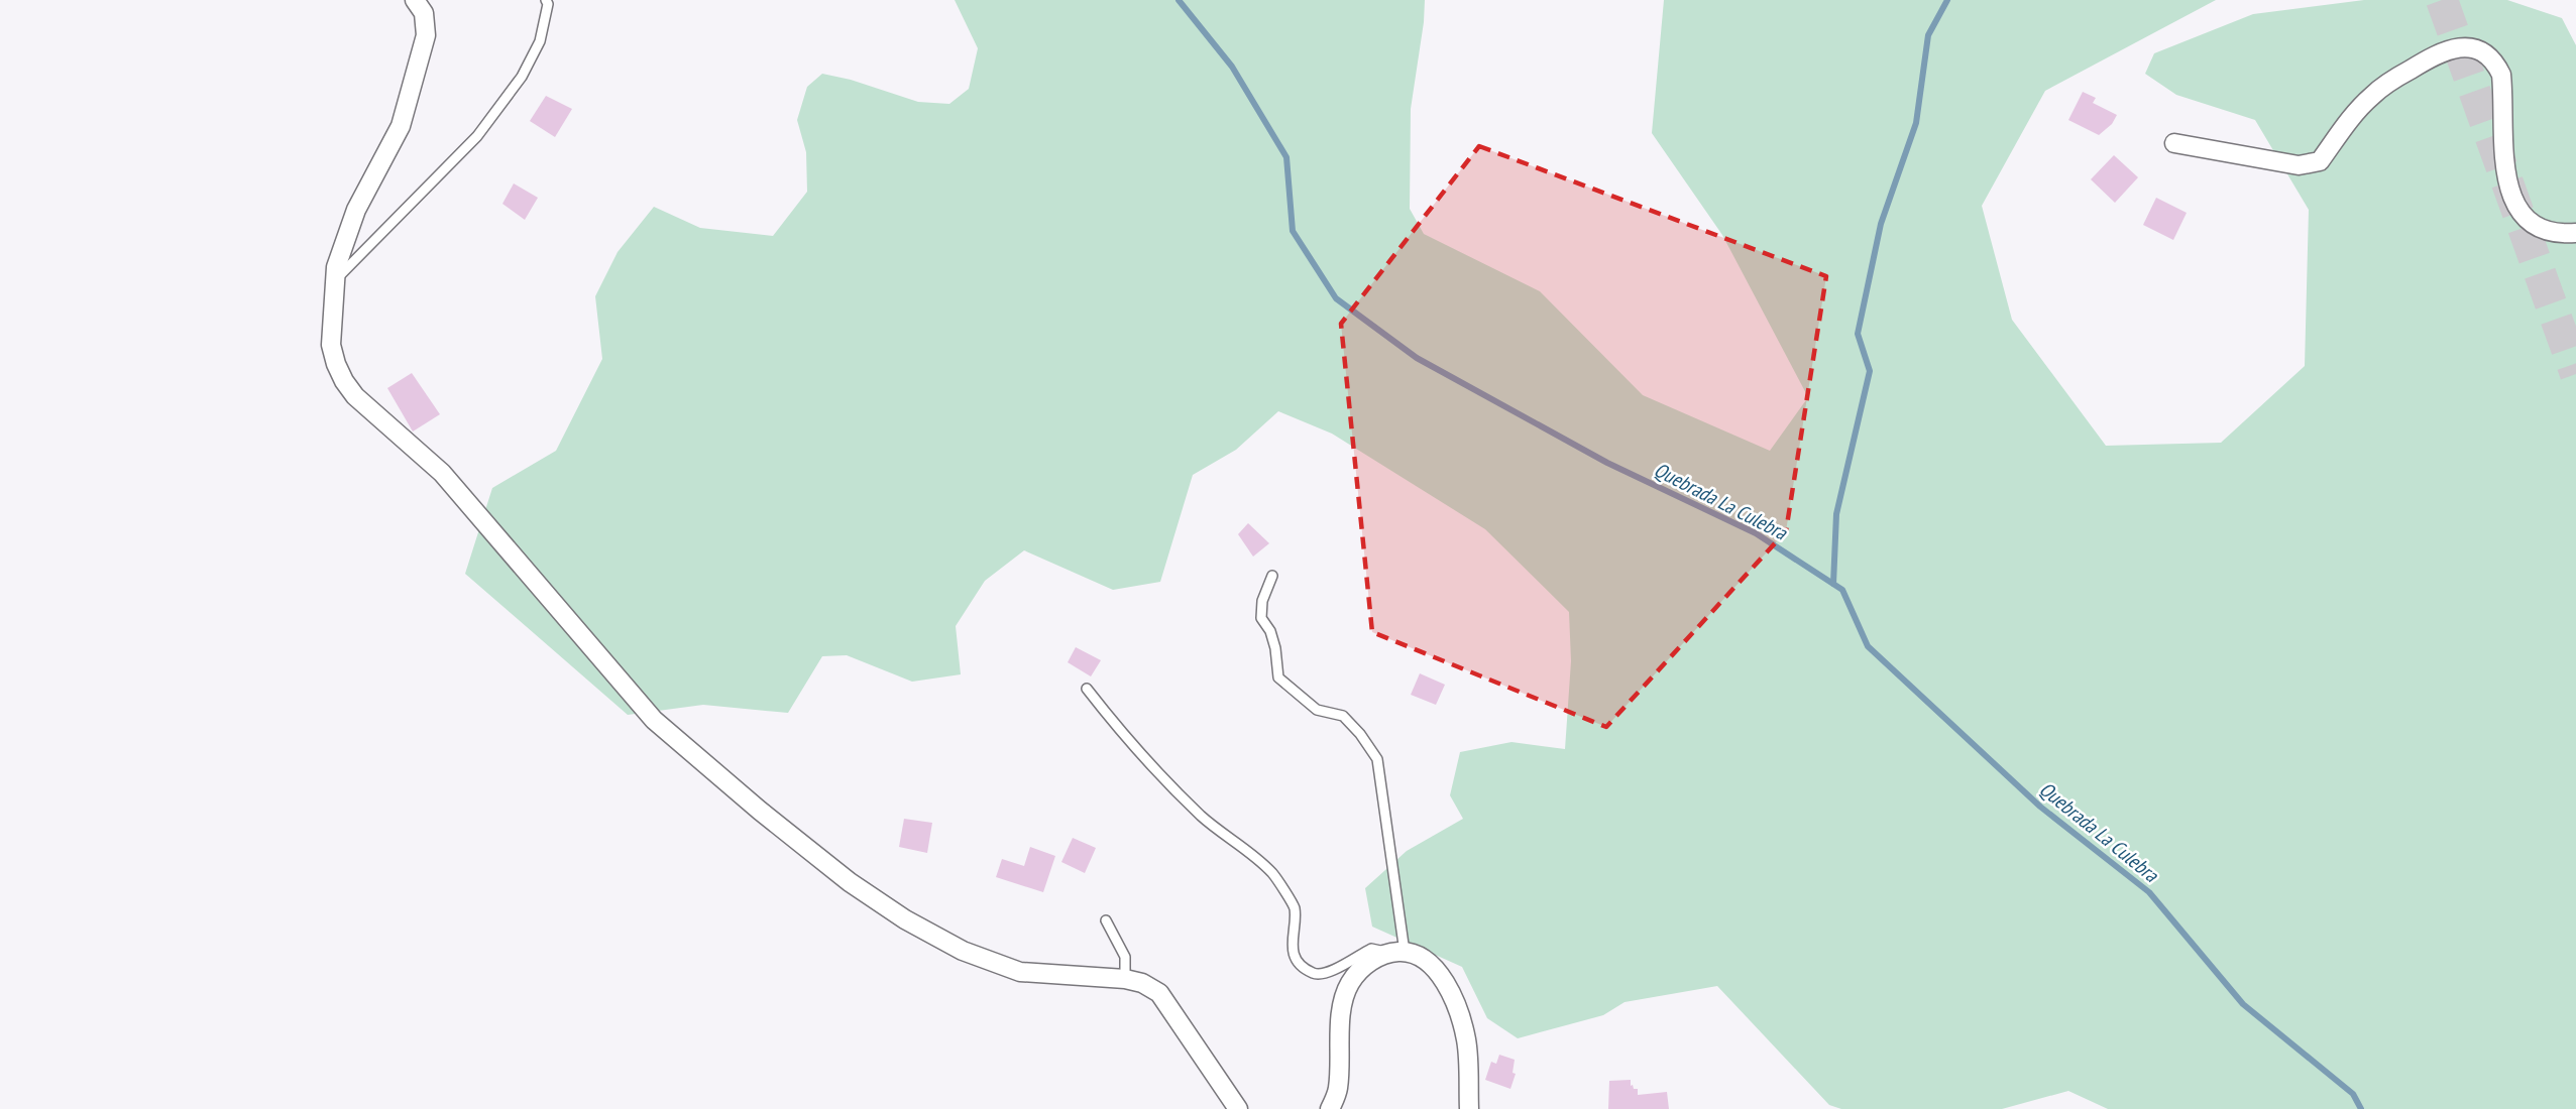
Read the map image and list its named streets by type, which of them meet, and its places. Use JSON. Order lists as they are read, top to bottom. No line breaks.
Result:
{"water":["Quebrada La Culebra"]}
